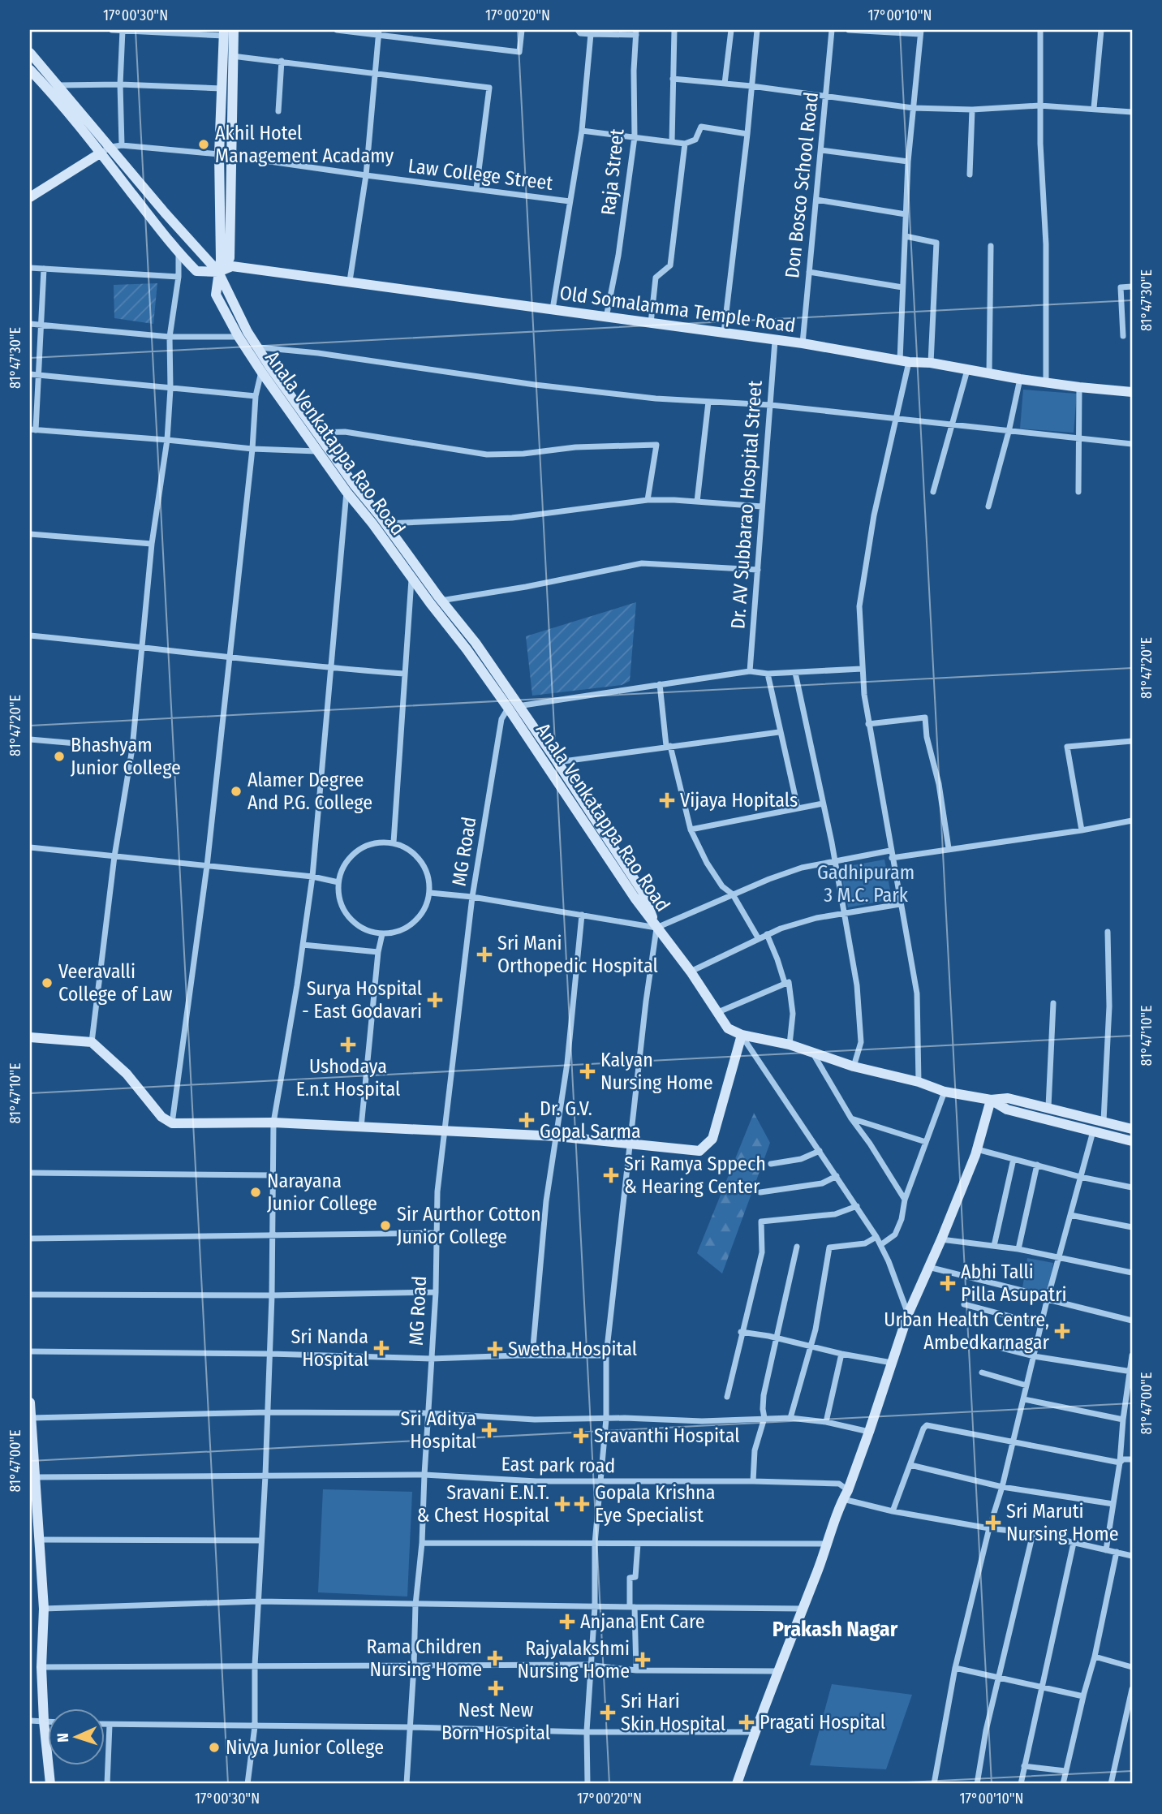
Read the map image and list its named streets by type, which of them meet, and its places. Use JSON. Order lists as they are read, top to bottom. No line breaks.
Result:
{"streets":{"main road":["Old Somalamma Temple Road","Anala Venkatappa Rao Road"],"street":["Raja Street","Law College Street","Don Bosco School Road","Dr. AV Subbarao Hospital Street","MG Road","East park road"]},"crossings":[["Raja Street","Old Somalamma Temple Road"],["Law College Street","Anala Venkatappa Rao Road"],["Don Bosco School Road","Old Somalamma Temple Road"],["Old Somalamma Temple Road","Anala Venkatappa Rao Road"],["Old Somalamma Temple Road","Dr. AV Subbarao Hospital Street"],["Anala Venkatappa Rao Road","MG Road"],["MG Road","East park road"]],"districts":["Prakash Nagar"],"parks":["Gadhipuram 3 M.C. Park"],"places":{"other":["Akhil Hotel Management Acadamy","Bhashyam Junior College","Alamer Degree And P.G. College","Veeravalli College of Law","Narayana Junior College","Sir Aurthor Cotton Junior College","Nivya Junior College"],"health":["Vijaya Hopitals","Sri Mani Orthopedic Hospital","Surya Hospital - East Godavari","Ushodaya E.n.t Hospital","Kalyan Nursing Home","Dr. G.V. Gopal Sarma","Sri Ramya Sppech & Hearing Center","Abhi Talli Pilla Asupatri","Urban Health Centre, Ambedkarnagar","Sri Nanda Hospital","Swetha Hospital","Sri Aditya Hospital","Sravanthi Hospital","Sravani E.N.T. & Chest Hospital","Gopala Krishna Eye Specialist","Sri Maruti Nursing Home","Anjana Ent Care","Rama Children Nursing Home","Rajyalakshmi Nursing Home","Nest New Born Hospital","Sri Hari Skin Hospital","Pragati Hospital"]},"north":"left","coordinates":["17°00'30\"N","17°00'20\"N","17°00'10\"N","81°47'30\"E","81°47'20\"E","81°47'10\"E","81°47'00\"E"]}
